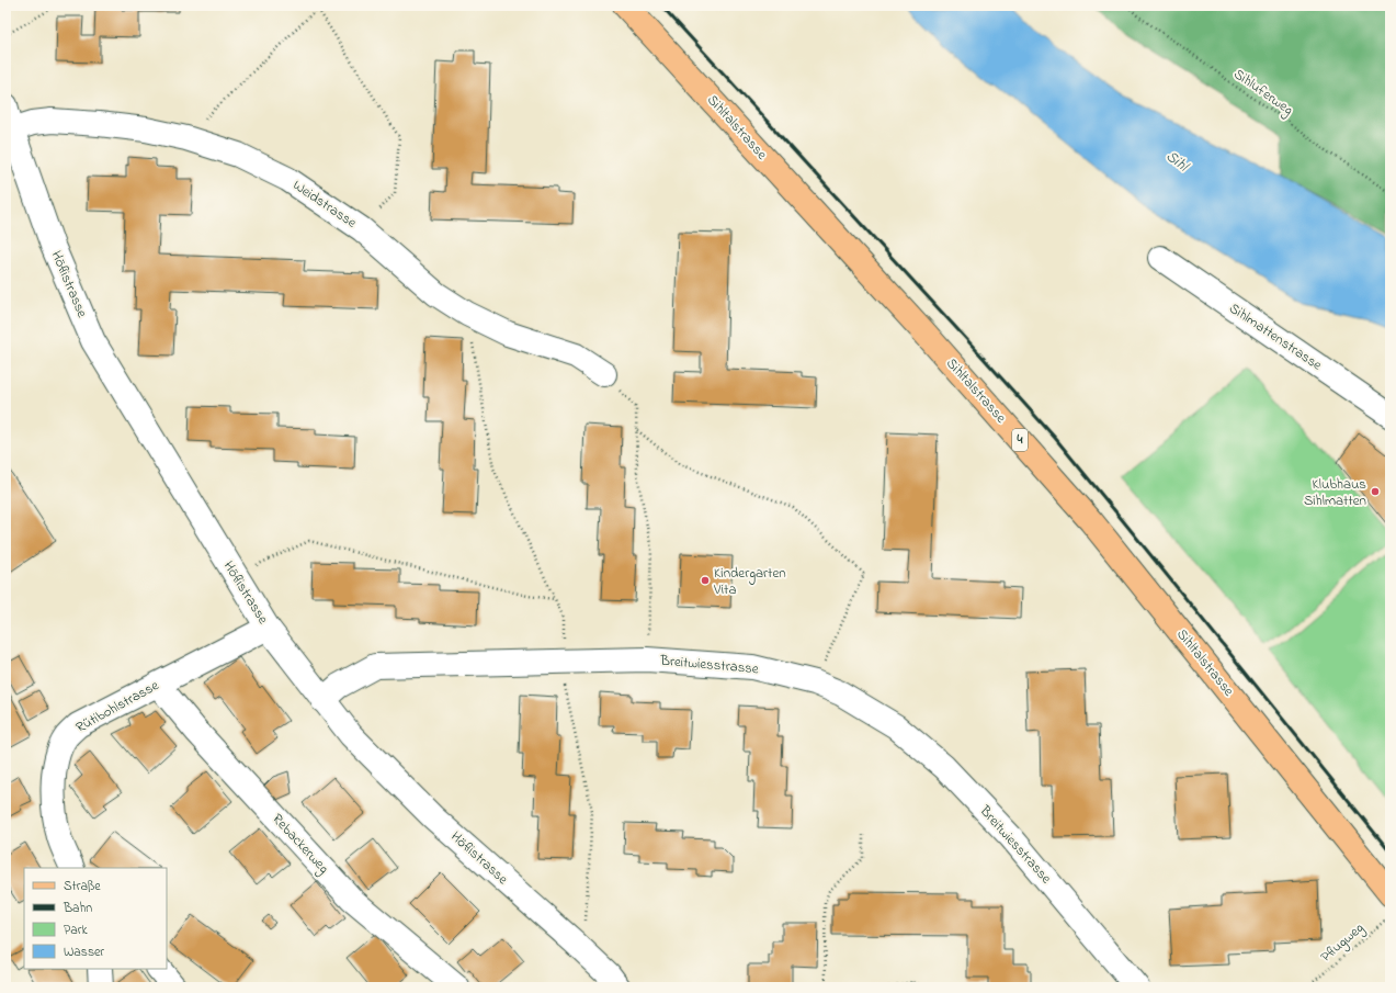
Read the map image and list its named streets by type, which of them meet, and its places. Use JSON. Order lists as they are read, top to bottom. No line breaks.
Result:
{"streets":{"main road":["Sihltalstrasse","4"],"street":["Weidstrasse","Höflistrasse","Sihlmattenstrasse","Breitwiesstrasse","Rütibohlstrasse","Rebackerweg"],"path":["Sihluferweg","Pflugweg"]},"crossings":[["Weidstrasse","Höflistrasse"],["Höflistrasse","Breitwiesstrasse"],["Höflistrasse","Rütibohlstrasse"],["Rütibohlstrasse","Rebackerweg"]],"water":["Sihl"],"places":["Klubhaus Sihlmatten","Kindergarten Vita"],"legend":["Straße","Bahn","Park","Wasser"]}
